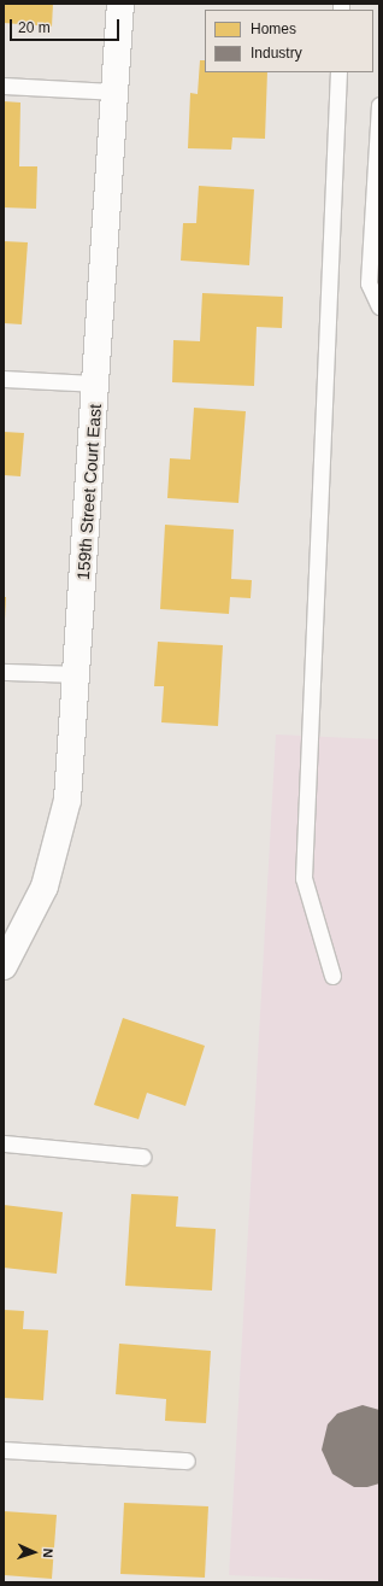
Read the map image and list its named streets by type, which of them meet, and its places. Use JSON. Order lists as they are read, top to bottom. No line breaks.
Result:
{"streets":{"street":["159th Street Court East"]},"legend":["Homes","Industry"],"scale_bar":"20 m","north":"right"}
